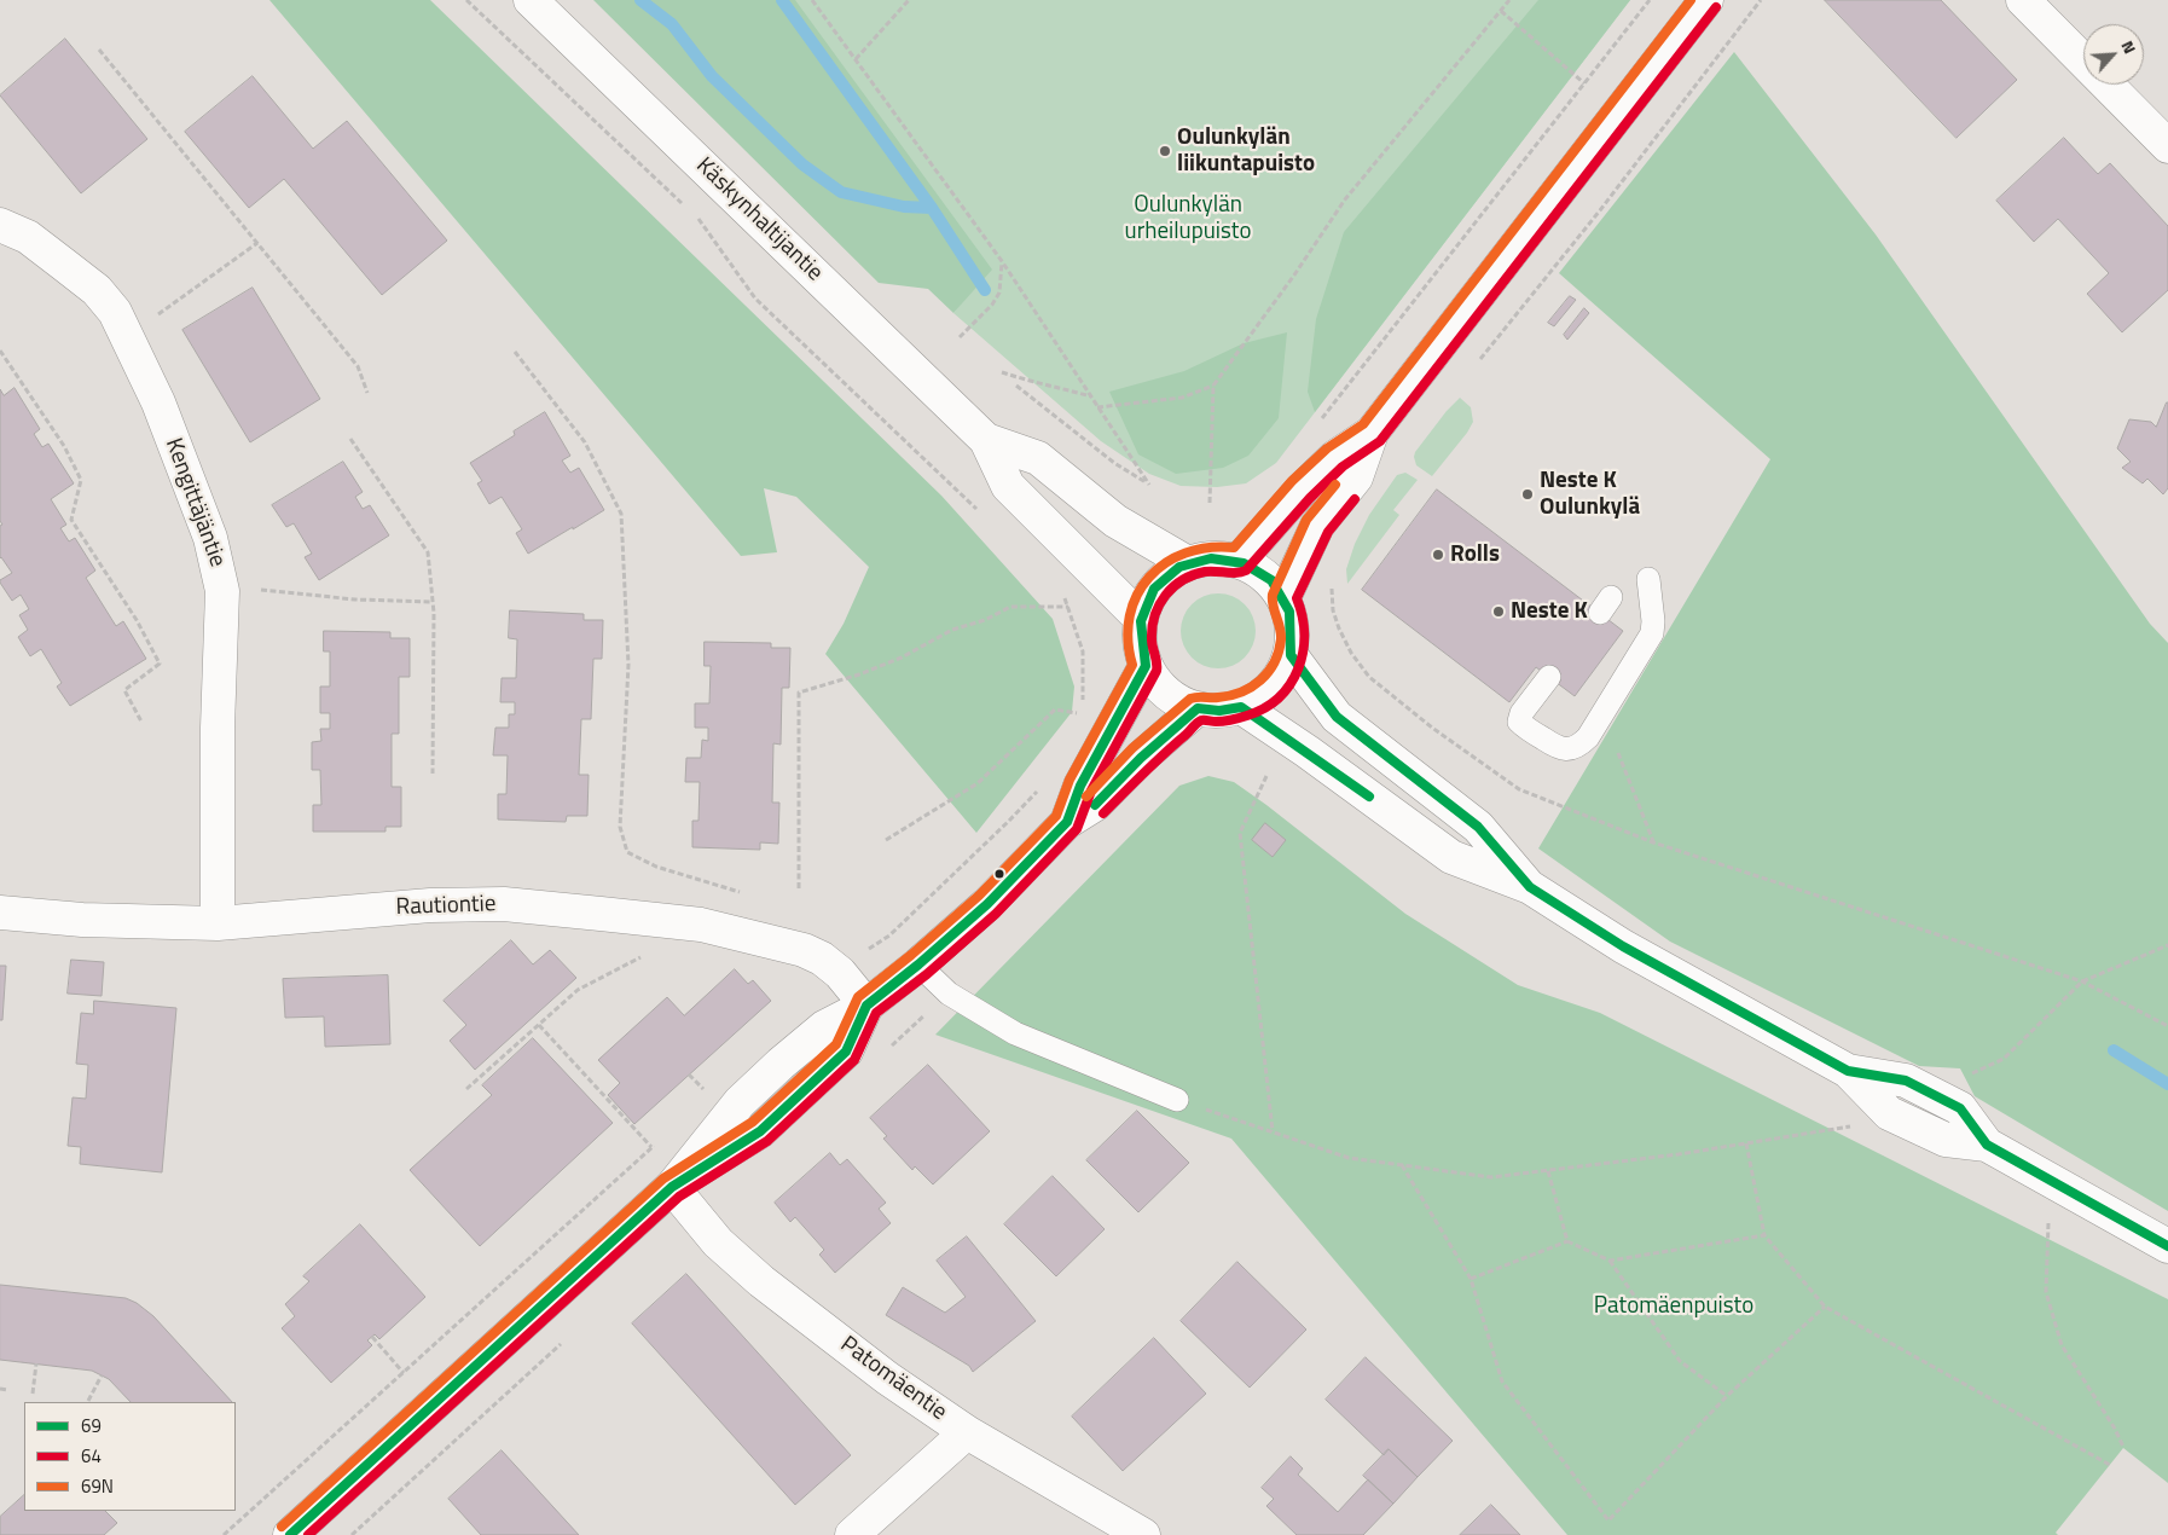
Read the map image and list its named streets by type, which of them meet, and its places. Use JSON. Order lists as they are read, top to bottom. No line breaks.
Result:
{"streets":{"main road":["Käskynhaltijantie","Kengittäjäntie","Rautiontie","Patomäentie"]},"crossings":[["Kengittäjäntie","Rautiontie"]],"parks":["Oulunkylän urheilupuisto","Patomäenpuisto"],"places":["Oulunkylän liikuntapuisto","Neste K Oulunkylä","Rolls","Neste K"],"lines":["transit line 69N","transit line 64","transit line 69"],"legend":["69","64","69N"],"north":"top right"}
